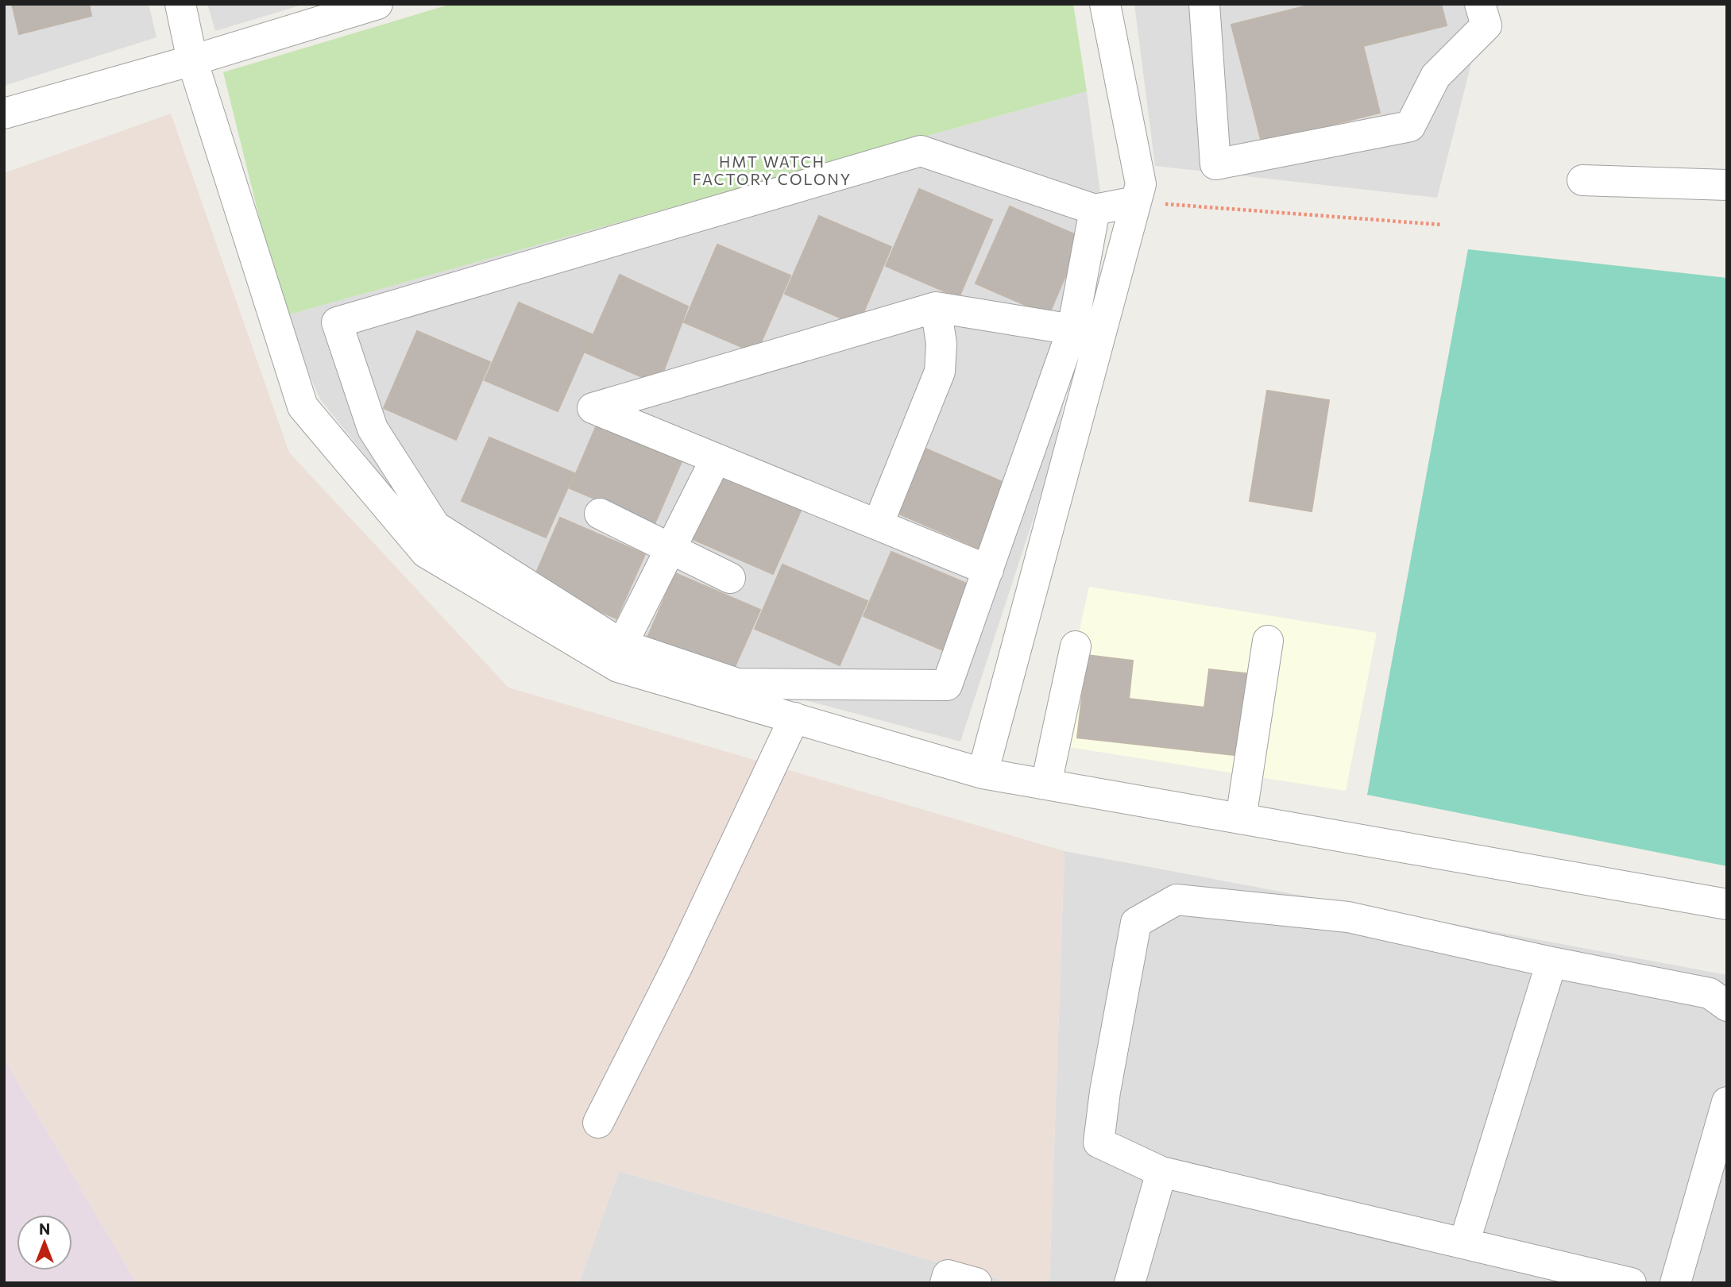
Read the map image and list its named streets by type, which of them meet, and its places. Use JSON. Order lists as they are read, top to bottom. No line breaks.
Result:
{"districts":["HMT WATCH FACTORY COLONY"],"north":"top"}
